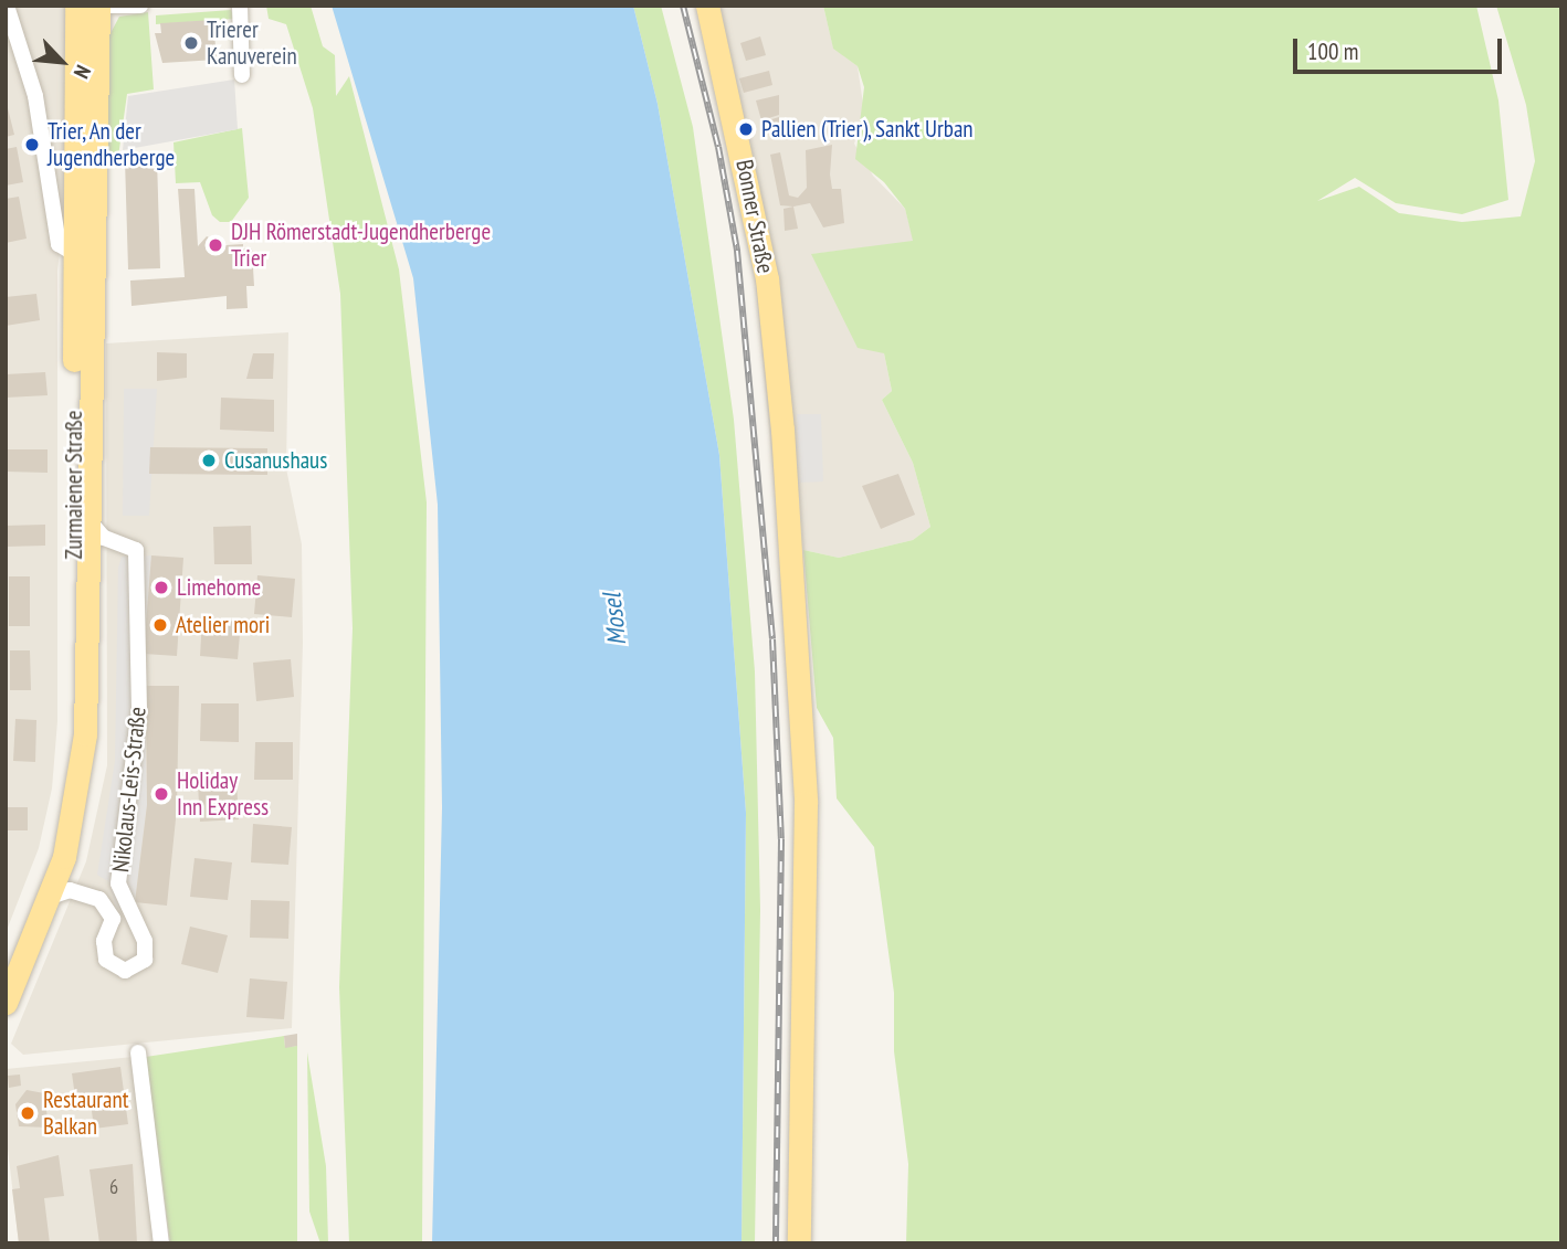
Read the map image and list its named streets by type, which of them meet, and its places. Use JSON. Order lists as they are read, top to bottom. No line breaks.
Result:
{"streets":{"main road":["Bonner Straße","Zurmaiener Straße"],"street":["Nikolaus-Leis-Straße"]},"crossings":[["Zurmaiener Straße","Nikolaus-Leis-Straße"]],"water":["Mosel"],"places":["Trierer Kanuverein","Pallien (Trier), Sankt Urban","Trier, An der Jugendherberge","DJH Römerstadt-Jugendherberge Trier","Cusanushaus","Limehome","Atelier mori","Holiday Inn Express","Restaurant Balkan"],"house_numbers":["6"],"scale_bar":"100 m","north":"bottom right"}
